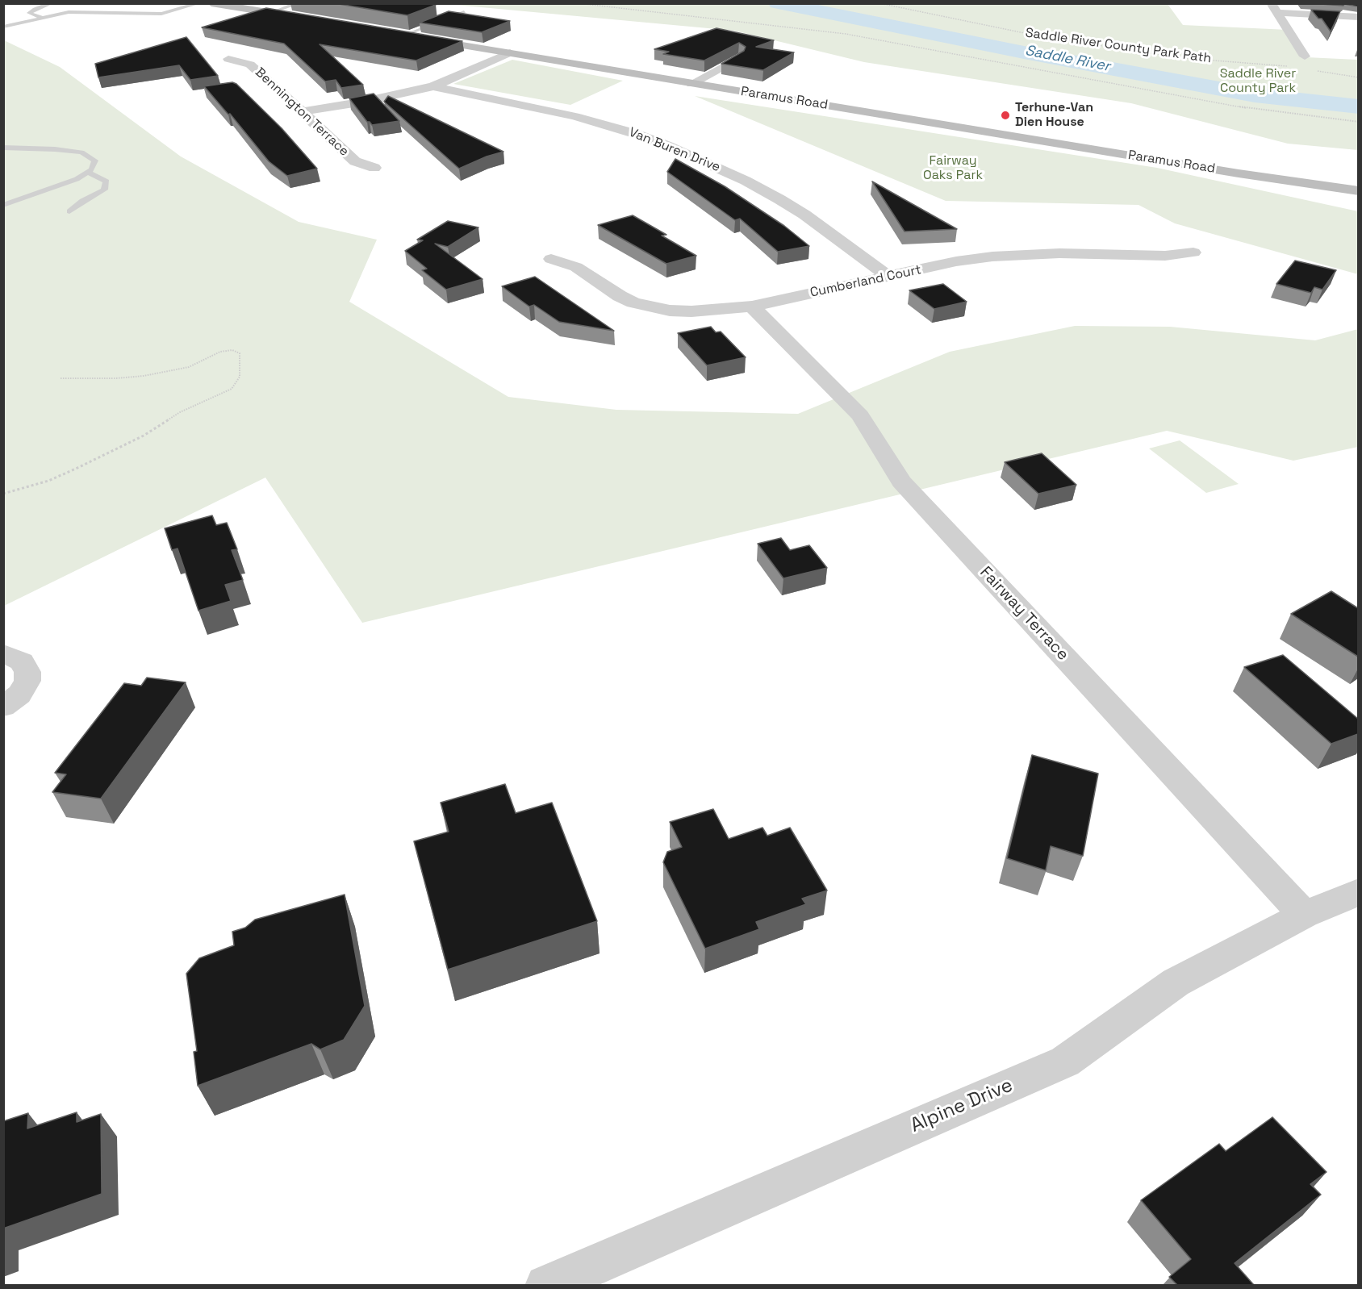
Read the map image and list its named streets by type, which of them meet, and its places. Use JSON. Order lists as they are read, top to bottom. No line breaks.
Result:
{"streets":{"main road":["Paramus Road"],"street":["Bennington Terrace","Van Buren Drive","Cumberland Court","Fairway Terrace","Alpine Drive"],"path":["Saddle River County Park Path"]},"crossings":[["Van Buren Drive","Cumberland Court"],["Cumberland Court","Fairway Terrace"],["Fairway Terrace","Alpine Drive"]],"water":["Saddle River"],"parks":["Saddle River County Park","Fairway Oaks Park"],"places":["Terhune-Van Dien House"]}
